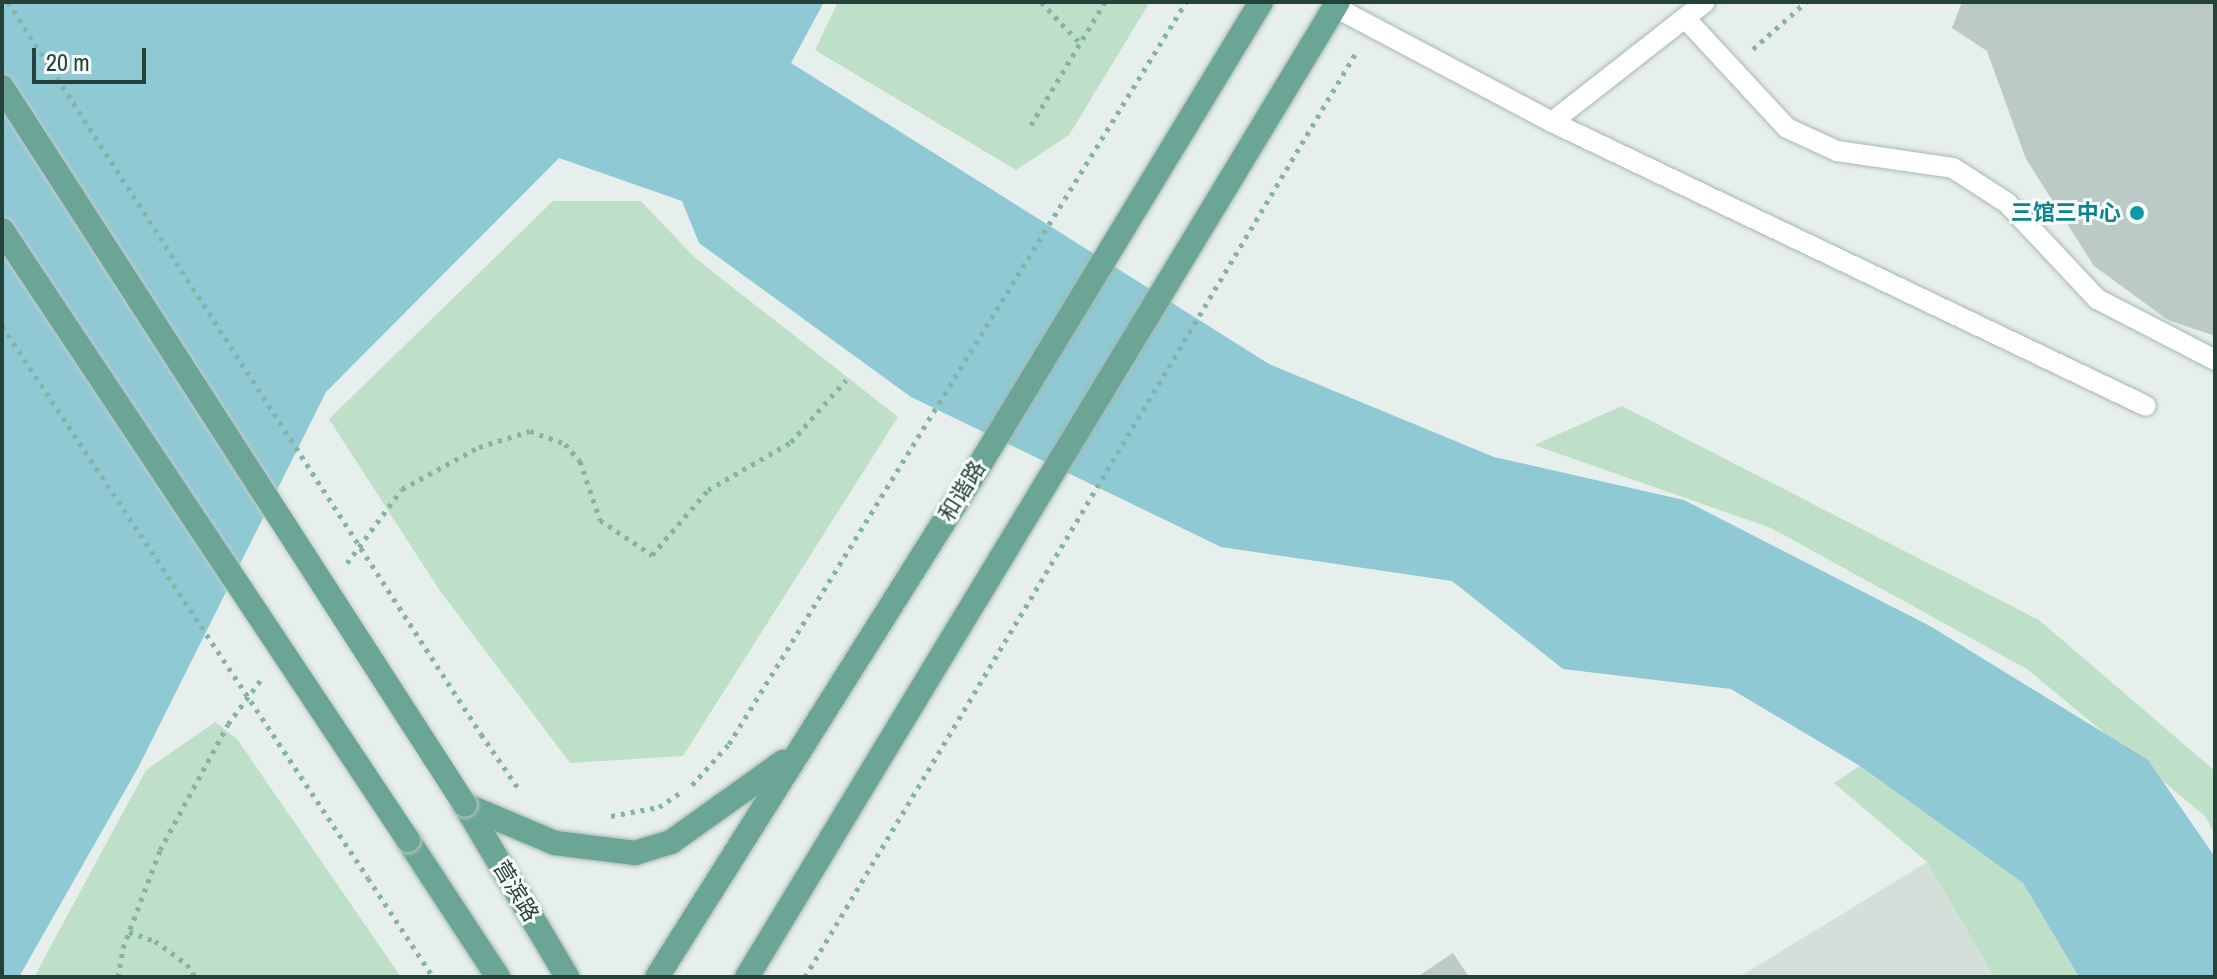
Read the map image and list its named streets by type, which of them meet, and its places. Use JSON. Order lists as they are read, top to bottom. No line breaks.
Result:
{"streets":{"main road":["和谐路","营滨路"]},"places":["三馆三中心"],"scale_bar":"20 m"}
